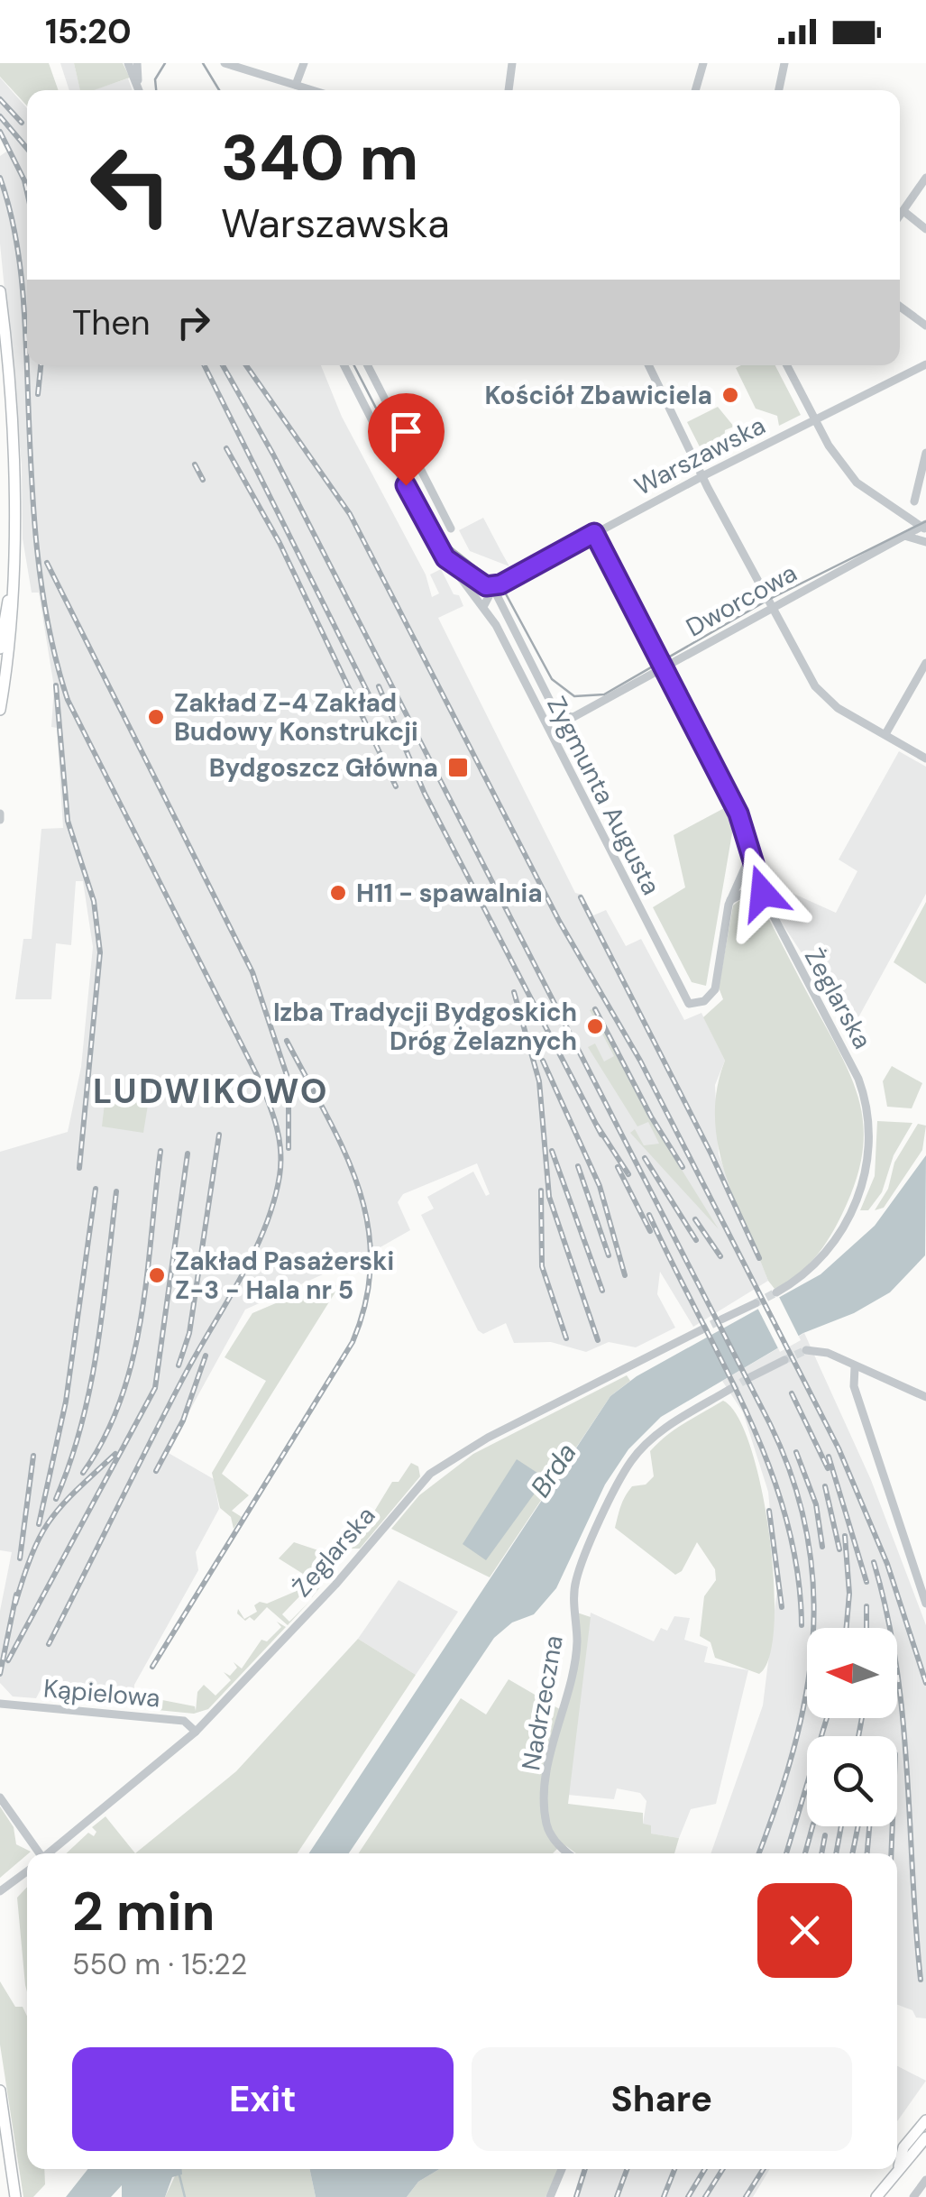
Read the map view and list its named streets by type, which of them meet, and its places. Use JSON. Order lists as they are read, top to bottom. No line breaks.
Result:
{"streets":{"street":["Warszawska","Dworcowa","Zygmunta Augusta","Żeglarska","Kąpielowa","Nadrzeczna"]},"crossings":[["Warszawska","Dworcowa"],["Warszawska","Zygmunta Augusta"],["Warszawska","Żeglarska"],["Dworcowa","Zygmunta Augusta"],["Dworcowa","Żeglarska"],["Żeglarska","Kąpielowa"]],"districts":["LUDWIKOWO"],"water":["Brda"],"places":{"other":["Kościół Zbawiciela","Zakład Z-4 Zakład Budowy Konstrukcji","H11 - spawalnia","Izba Tradycji Bydgoskich Dróg Żelaznych","Zakład Pasażerski Z-3 - Hala nr 5"],"transit":["Bydgoszcz Główna"]},"north":"left","page":{"status":"15:20","turn":["340 m","Warszawska"],"then":"Then","heading":["2 min","550 m · 15:22"],"buttons":["Exit","Share"]}}
